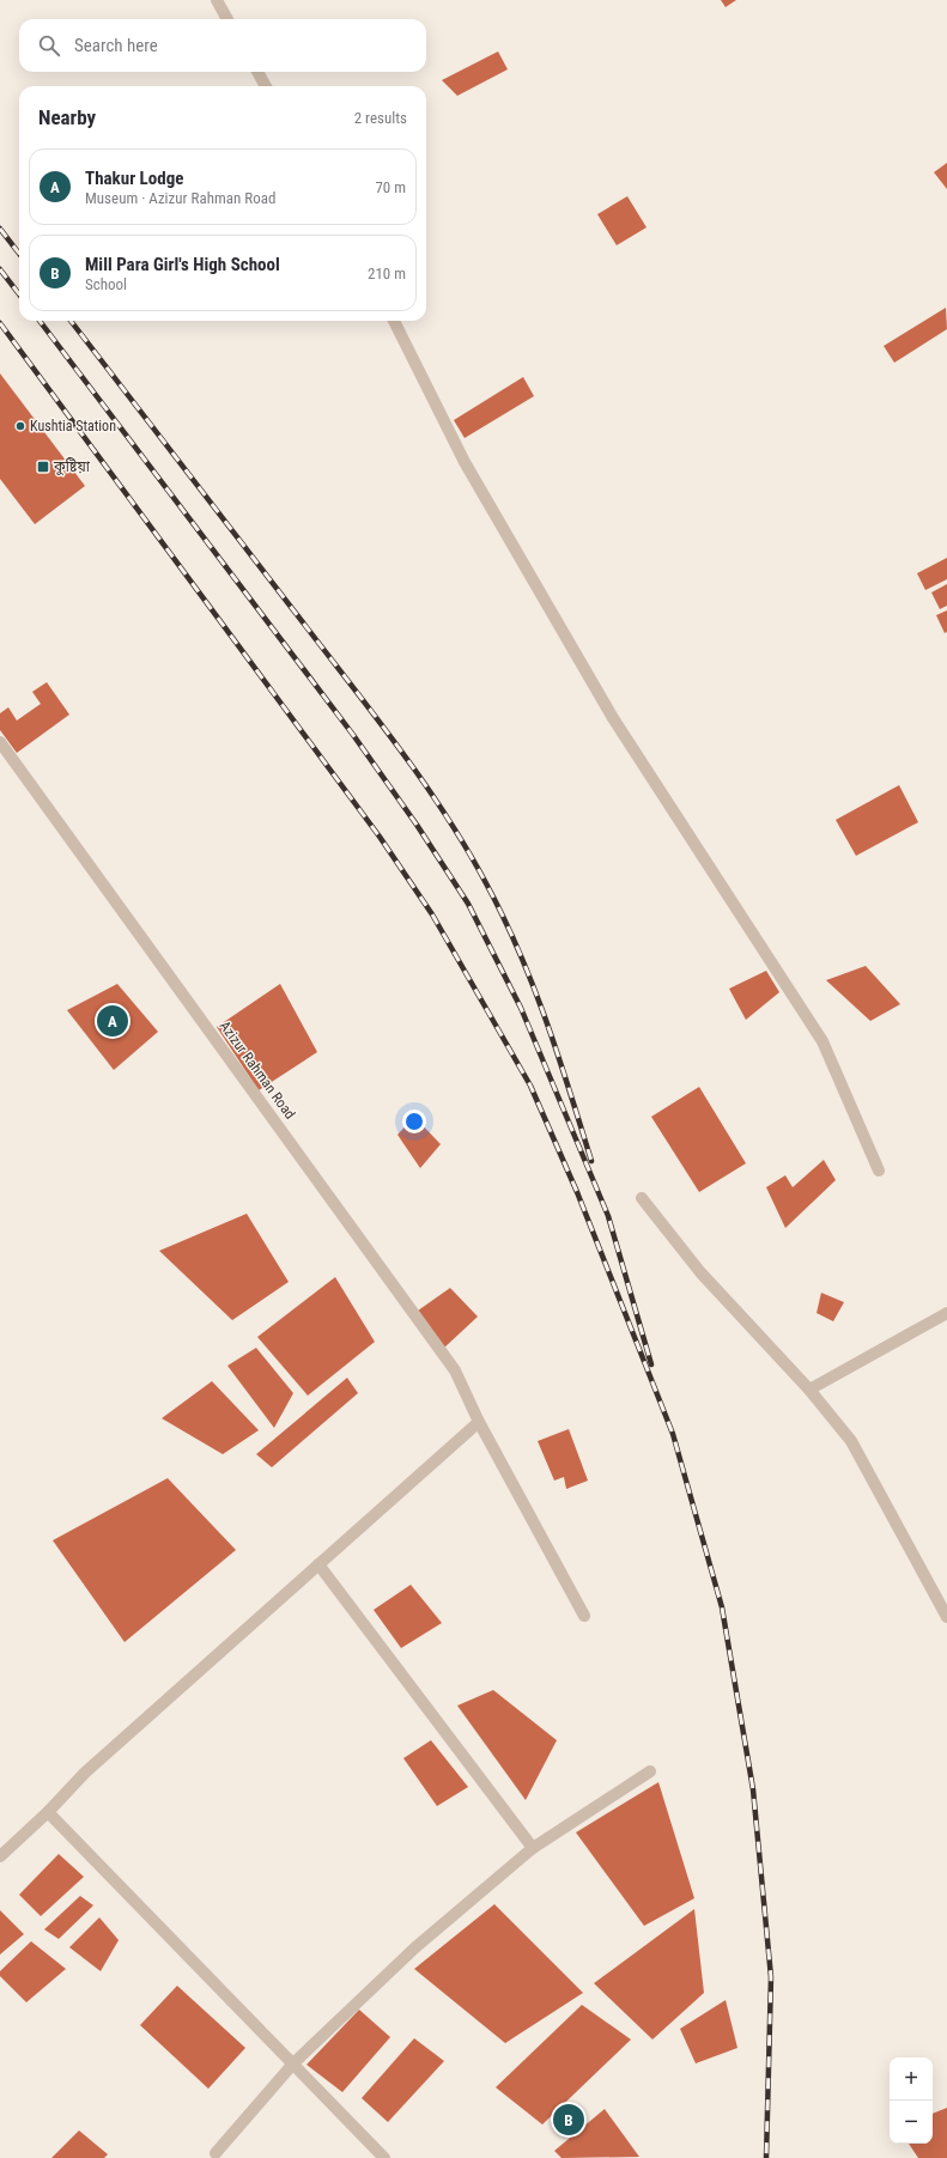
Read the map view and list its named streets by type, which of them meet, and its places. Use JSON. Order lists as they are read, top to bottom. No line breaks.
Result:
{"streets":{"street":["Azizur Rahman Road"]},"places":{"other":["Kushtia Station"],"transit":["কুষ্টিয়া"]},"page":{"search":"Search here","heading":["Nearby","2 results"],"list":[{"mark":"A","name":"Thakur Lodge","note":"Museum · Azizur Rahman Road","value":"70 m"},{"mark":"B","name":"Mill Para Girl's High School","note":"School","value":"210 m"}],"pins":["A","B"],"map_buttons":["+","−"]}}
